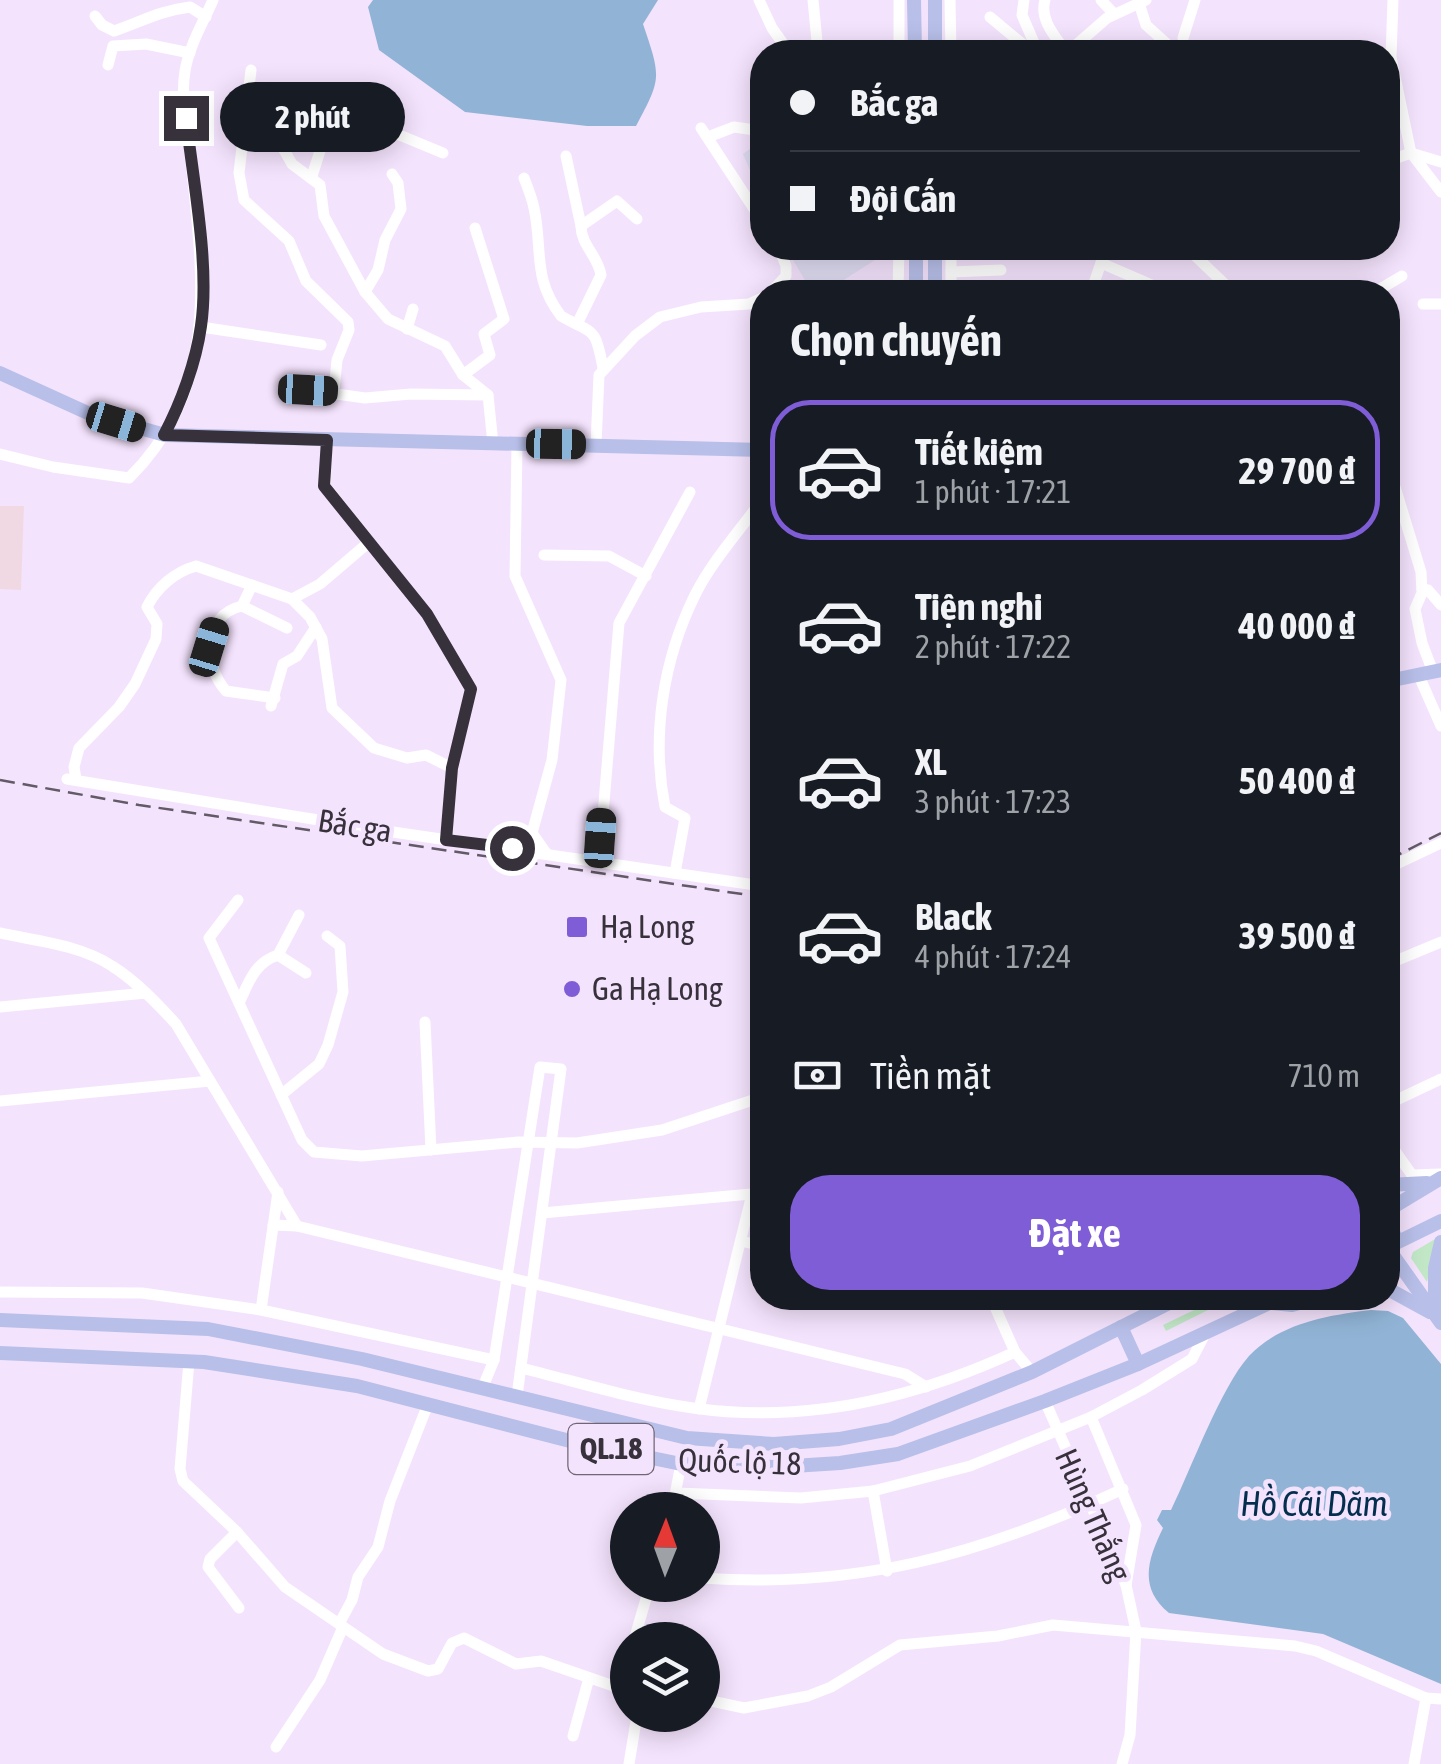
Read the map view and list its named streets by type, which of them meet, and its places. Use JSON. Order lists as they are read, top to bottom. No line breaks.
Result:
{"streets":{"main road":["QL.18","Quốc lộ 18"],"street":["Bắc ga","Hùng Thắng"]},"crossings":[["Quốc lộ 18","Hùng Thắng"]],"water":["Hồ Cái Dăm"],"places":{"transit":["Hạ Long"],"other":["Ga Hạ Long"]},"north":"top","page":{"banner":["Bắc ga","Đội Cấn"],"bubble":"2 phút","heading":"Chọn chuyến","list":[{"name":"Tiết kiệm","note":"1 phút · 17:21","value":"29 700 ₫"},{"name":"Tiện nghi","note":"2 phút · 17:22","value":"40 000 ₫"},{"name":"XL","note":"3 phút · 17:23","value":"50 400 ₫"},{"name":"Black","note":"4 phút · 17:24","value":"39 500 ₫"}],"pay":["Tiền mặt","710 m"],"buttons":"Đặt xe"}}
